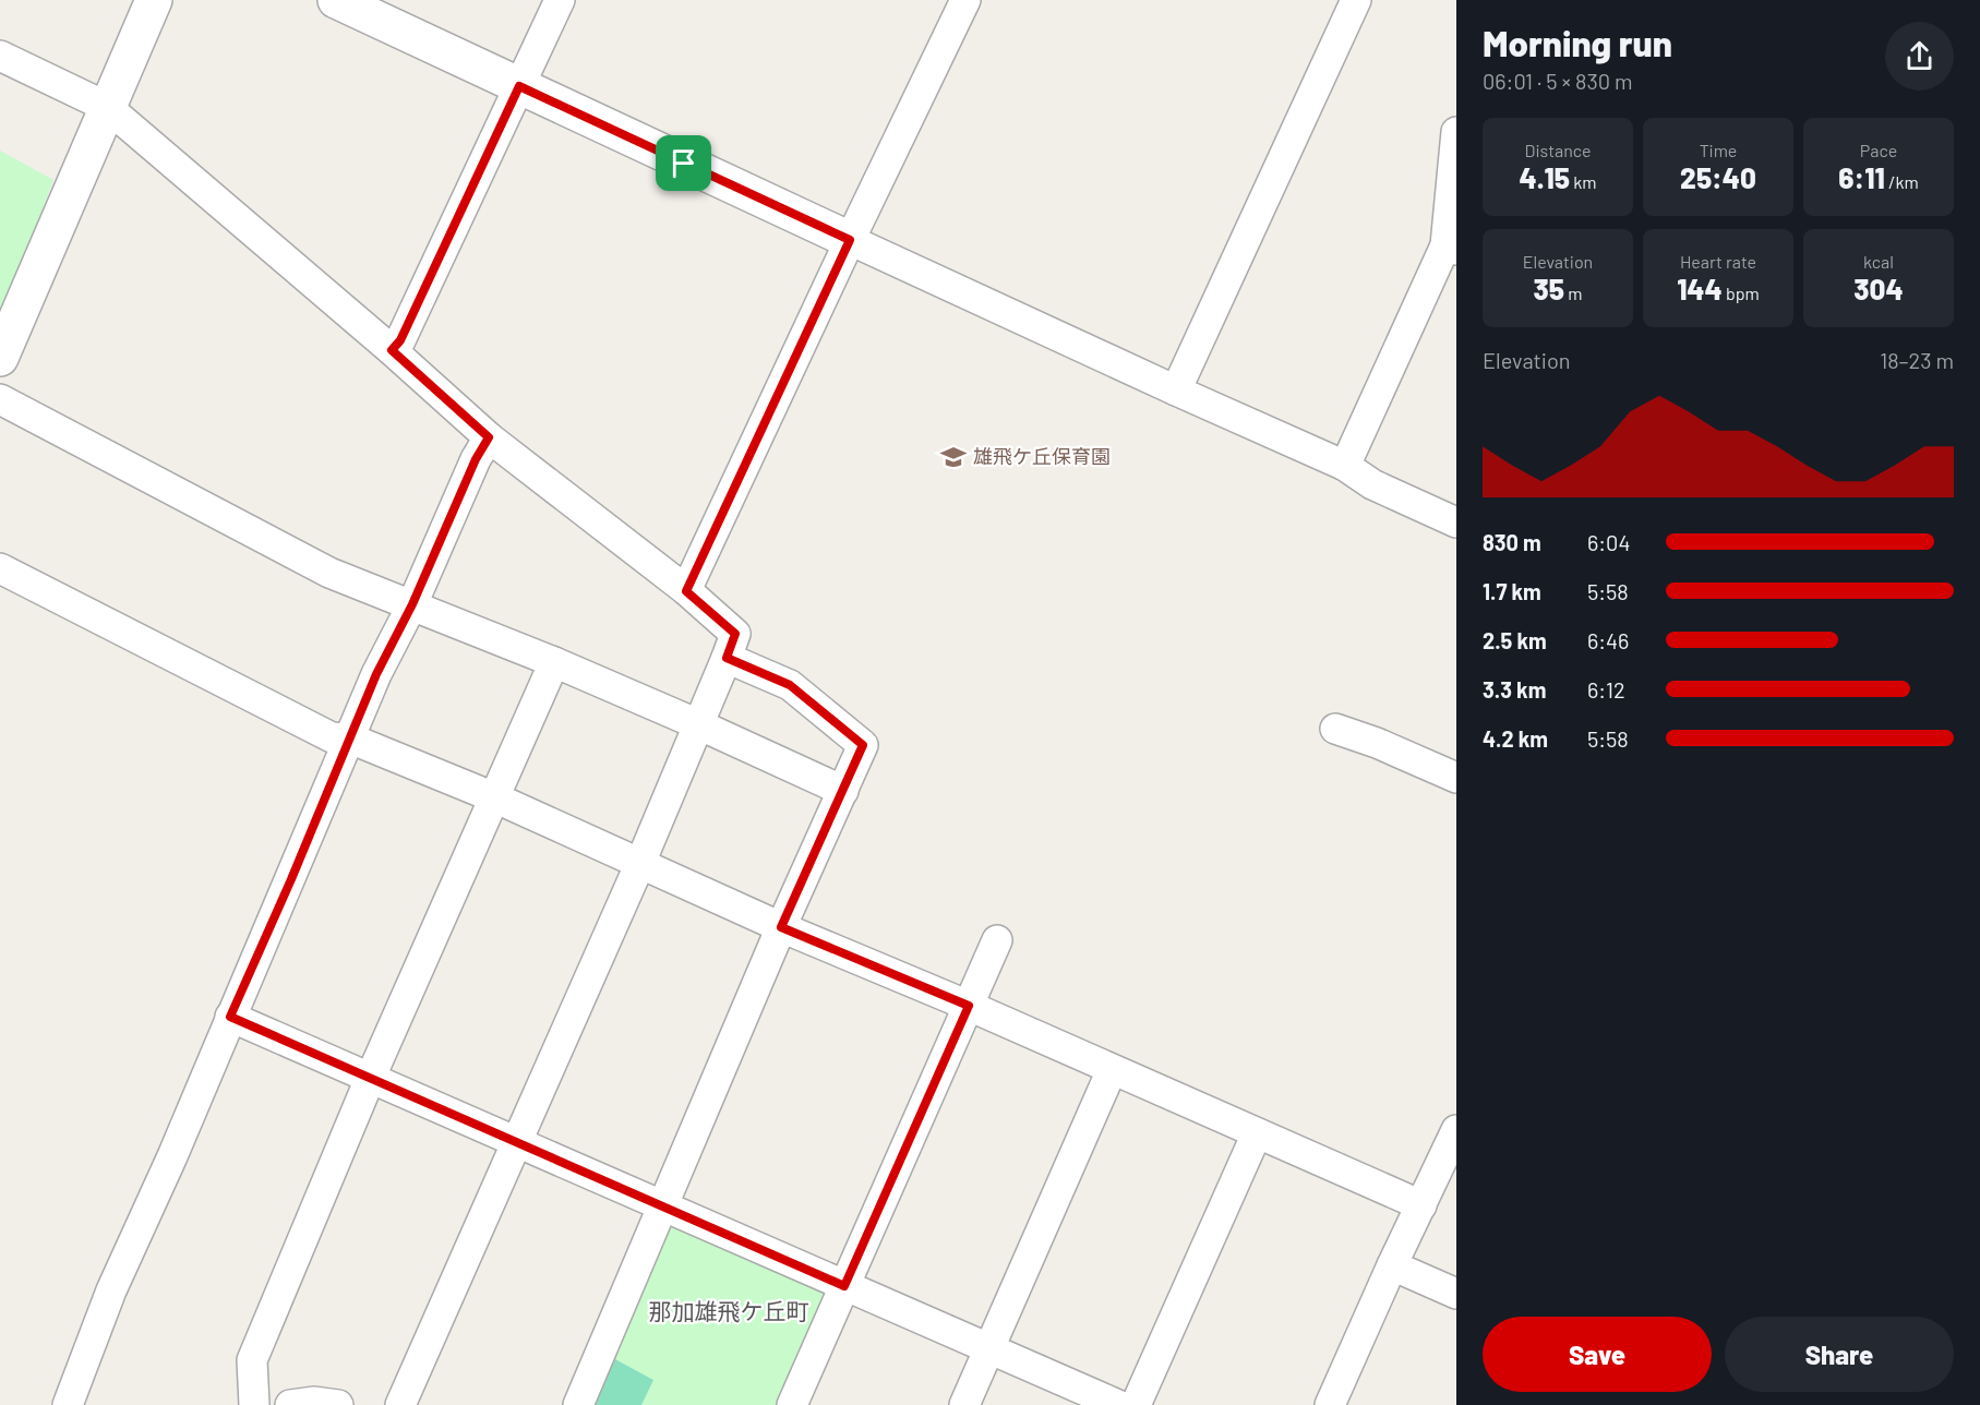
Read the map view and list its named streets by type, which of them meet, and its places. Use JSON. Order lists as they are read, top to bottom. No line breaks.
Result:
{"districts":["那加雄飛ケ丘町"],"places":{"school or university":["雄飛ケ丘保育園"]},"page":{"heading":["Morning run","06:01 · 5 × 830 m"],"stats":[["Distance","4.15 km"],["Time","25:40"],["Pace","6:11 /km"],["Elevation","35 m"],["Heart rate","144 bpm"],["kcal","304"]],"chart":["Elevation","18–23 m"],"list":[{"name":"830 m","note":"6:04"},{"name":"1.7 km","note":"5:58"},{"name":"2.5 km","note":"6:46"},{"name":"3.3 km","note":"6:12"},{"name":"4.2 km","note":"5:58"}],"buttons":["Save","Share"]}}
